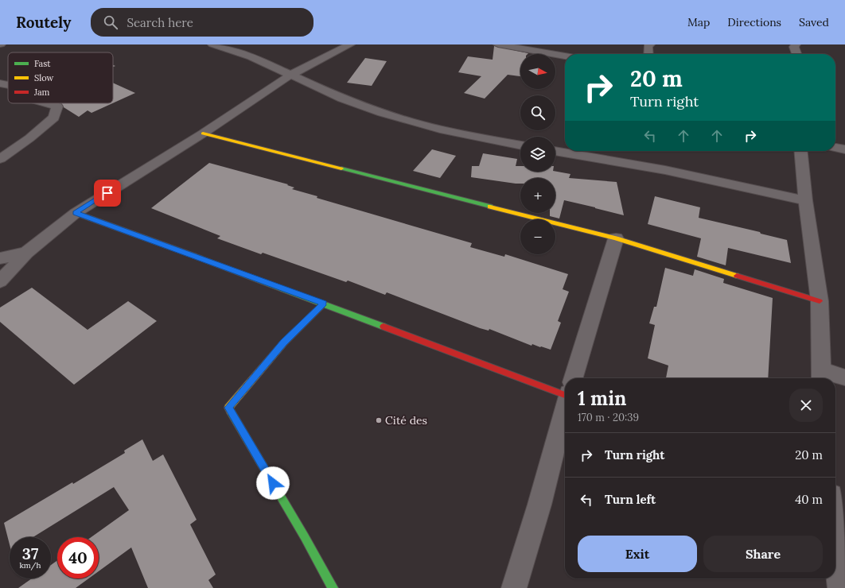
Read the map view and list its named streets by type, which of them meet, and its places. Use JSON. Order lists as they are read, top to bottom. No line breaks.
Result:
{"places":["Cité des"],"legend":["Fast","Slow","Jam"],"north":"right","page":{"header":"Routely","search":"Search here","nav":["Map","Directions","Saved"],"map_buttons":["+","−"],"turn":["20 m","Turn right"],"heading":["1 min","170 m · 20:39"],"list":[{"name":"Turn right","value":"20 m"},{"name":"Turn left","value":"40 m"}],"buttons":["Exit","Share"],"speed":"37 km/h","limit":"40"}}
